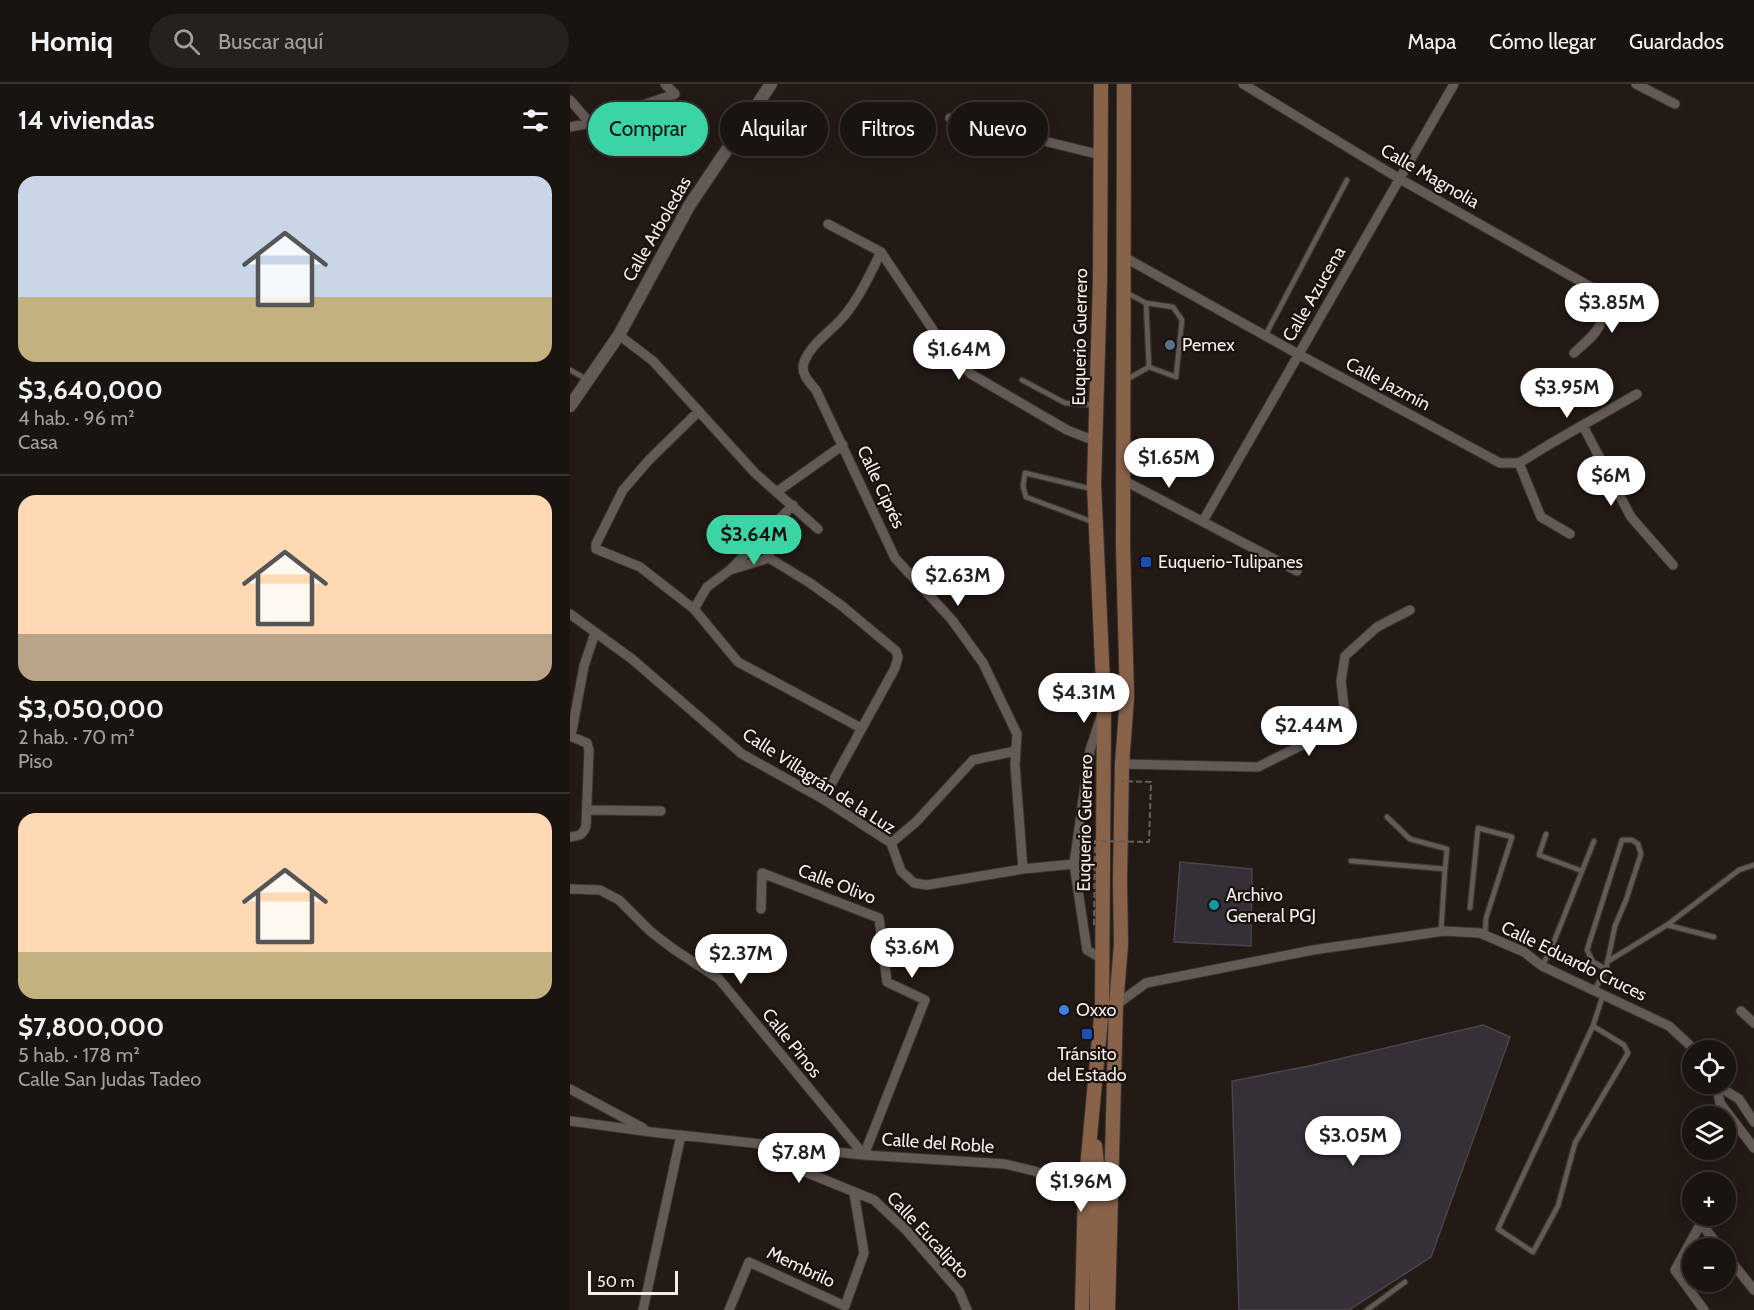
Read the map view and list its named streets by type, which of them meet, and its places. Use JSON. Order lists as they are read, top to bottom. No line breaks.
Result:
{"streets":{"main road":["Euquerio Guerrero"],"street":["Calle Magnolia","Calle Arboledas","Calle Azucena","Calle Jazmín","Calle Ciprés","Calle Villagrán de la Luz","Calle Olivo","Calle Eduardo Cruces","Calle Pinos","Calle del Roble","Calle Eucalipto","Membrilo"]},"crossings":[["Calle Magnolia","Calle Azucena"],["Calle Azucena","Calle Jazmín"],["Euquerio Guerrero","Calle Jazmín"],["Euquerio Guerrero","Calle Eduardo Cruces"],["Euquerio Guerrero","Calle del Roble"],["Calle Ciprés","Calle Villagrán de la Luz"],["Calle Olivo","Calle Pinos"],["Calle Olivo","Calle del Roble"],["Calle Pinos","Calle del Roble"],["Calle del Roble","Calle Eucalipto"],["Calle Eucalipto","Membrilo"]],"places":{"other":["Pemex","Archivo General PGJ","Oxxo"],"transit":["Euquerio-Tulipanes","Tránsito del Estado"]},"scale_bar":"50 m","page":{"header":"Homiq","search":"Buscar aquí","nav":["Mapa","Cómo llegar","Guardados"],"heading":"14 viviendas","chip":["Comprar","Alquilar","Filtros","Nuevo"],"list":[{"name":"$3,640,000","note":"4 hab. · 96 m² · Casa"},{"name":"$3,050,000","note":"2 hab. · 70 m² · Piso"},{"name":"$7,800,000","note":"5 hab. · 178 m² · Calle San Judas Tadeo"}],"price":["$3.85M","$1.64M","$3.95M","$1.65M","$6M","$3.64M","$2.63M","$4.31M","$2.44M","$3.6M","$2.37M","$3.05M","$7.8M","$1.96M"],"map_buttons":["+","−"],"scale":"50 m"}}
